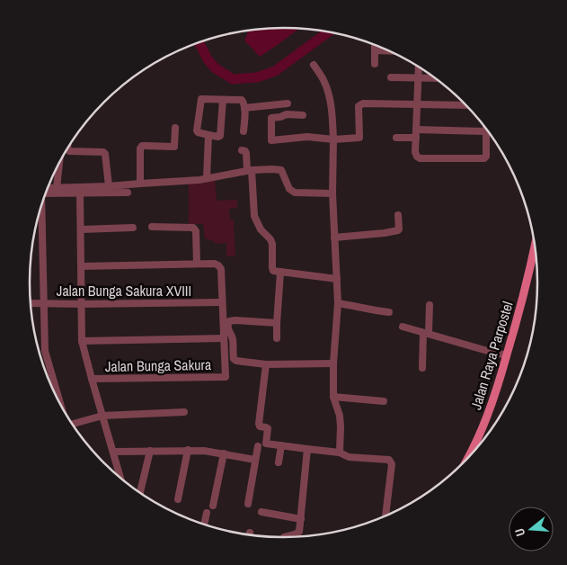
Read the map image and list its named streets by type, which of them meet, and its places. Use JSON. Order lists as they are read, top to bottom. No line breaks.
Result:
{"streets":{"main road":["Jalan Raya Parpostel"],"street":["Jalan Bunga Sakura XVIII","Jalan Bunga Sakura"]},"north":"left"}
